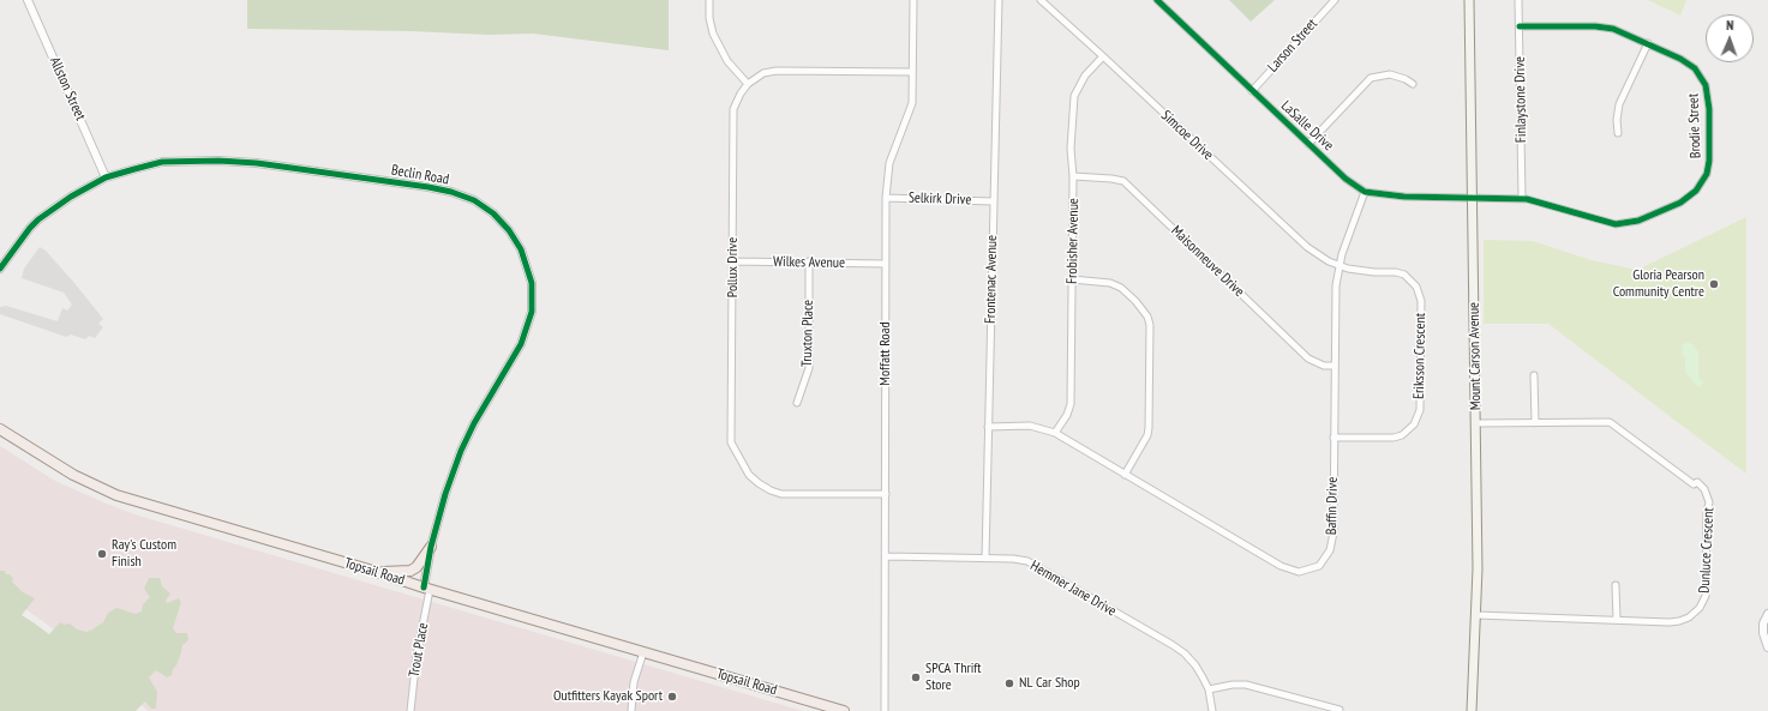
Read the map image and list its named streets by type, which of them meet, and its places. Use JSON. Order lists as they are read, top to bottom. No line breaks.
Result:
{"streets":{"main road":["Mount Carson Avenue","Topsail Road"],"street":["Larson Street","Allston Street","Finlaystone Drive","LaSalle Drive","Brodie Street","Simcoe Drive","Beclin Road","Selkirk Drive","Frobisher Avenue","Maisonneuve Drive","Wilkes Avenue","Pollux Drive","Frontenac Avenue","Truxton Place","Moffatt Road","Eriksson Crescent","Baffin Drive","Dunluce Crescent","Hemmer Jane Drive","Trout Place"]},"crossings":[["Larson Street","LaSalle Drive"],["Allston Street","Beclin Road"],["Finlaystone Drive","Brodie Street"],["LaSalle Drive","Brodie Street"],["LaSalle Drive","Mount Carson Avenue"],["LaSalle Drive","Baffin Drive"],["Brodie Street","Mount Carson Avenue"],["Simcoe Drive","Frobisher Avenue"],["Simcoe Drive","Eriksson Crescent"],["Simcoe Drive","Baffin Drive"],["Beclin Road","Topsail Road"],["Beclin Road","Trout Place"],["Selkirk Drive","Frontenac Avenue"],["Selkirk Drive","Moffatt Road"],["Frobisher Avenue","Maisonneuve Drive"],["Frobisher Avenue","Baffin Drive"],["Maisonneuve Drive","Baffin Drive"],["Wilkes Avenue","Pollux Drive"],["Wilkes Avenue","Truxton Place"],["Wilkes Avenue","Moffatt Road"],["Pollux Drive","Moffatt Road"],["Frontenac Avenue","Baffin Drive"],["Frontenac Avenue","Hemmer Jane Drive"],["Moffatt Road","Hemmer Jane Drive"],["Eriksson Crescent","Baffin Drive"],["Mount Carson Avenue","Dunluce Crescent"],["Topsail Road","Trout Place"]],"places":["Gloria Pearson Community Centre","Ray's Custom Finish","SPCA Thrift Store","NL Car Shop","Outfitters Kayak Sport"],"north":"top"}
